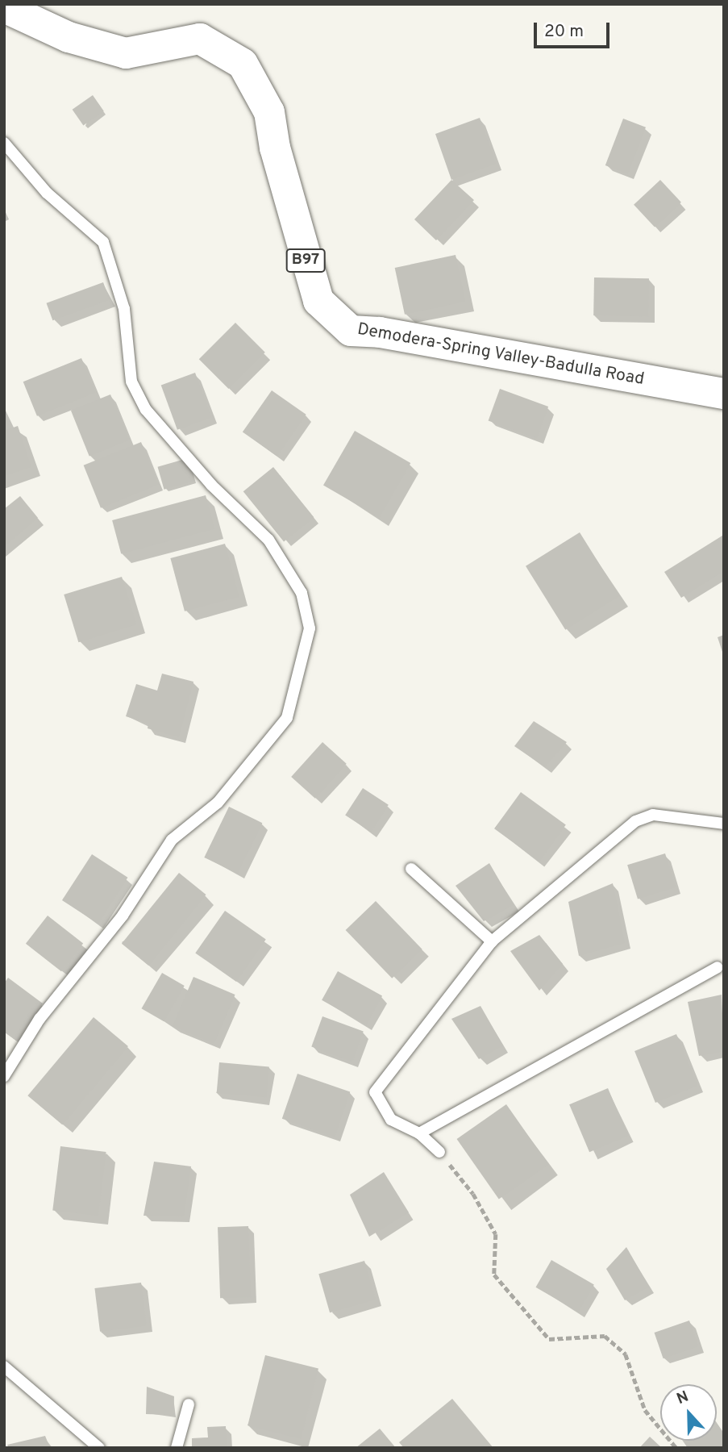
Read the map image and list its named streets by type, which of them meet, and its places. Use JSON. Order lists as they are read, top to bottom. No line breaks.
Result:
{"streets":{"main road":["B97","Demodera-Spring Valley-Badulla Road"]},"scale_bar":"20 m","north":"top"}
